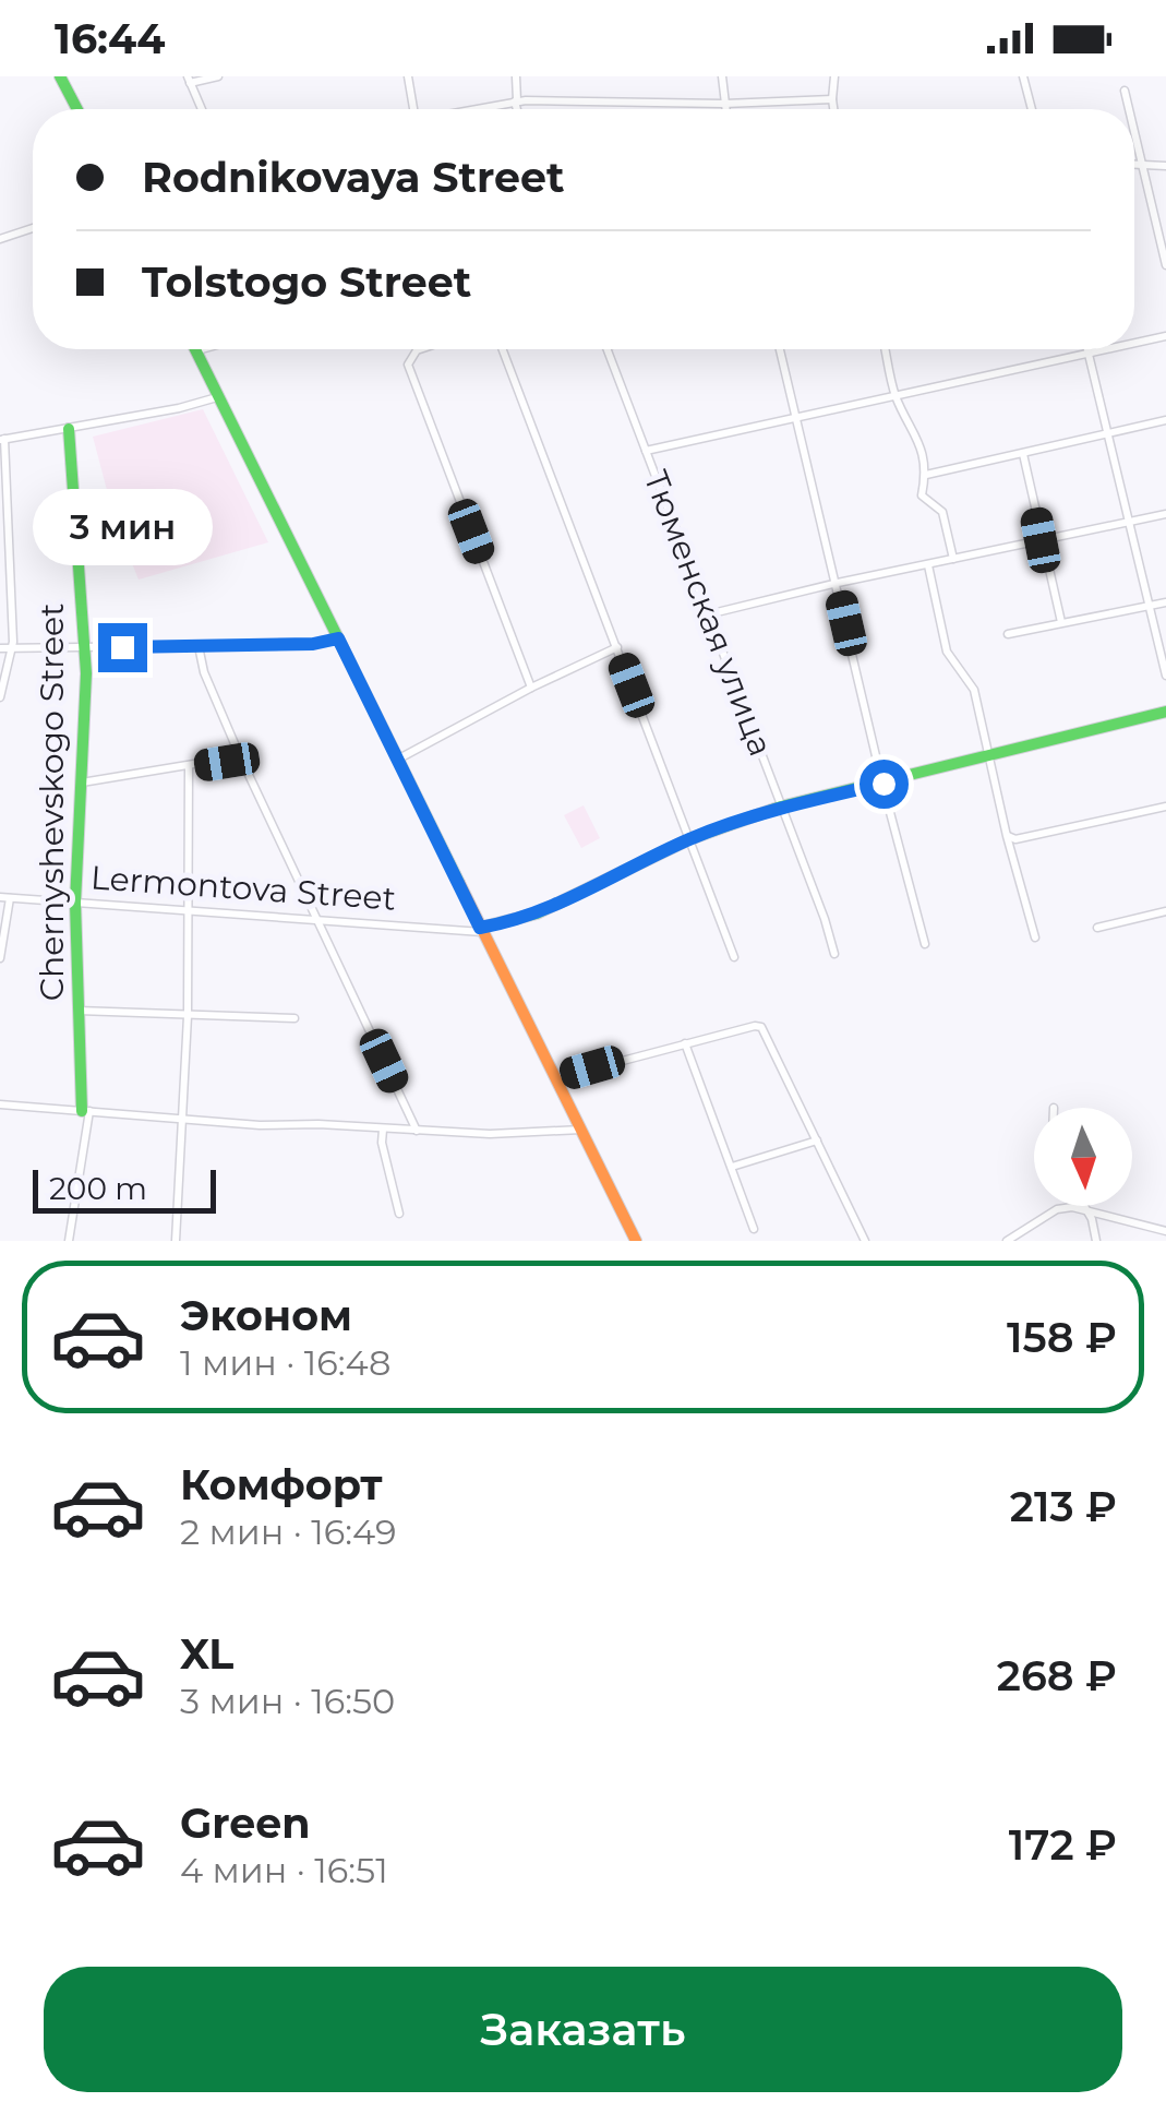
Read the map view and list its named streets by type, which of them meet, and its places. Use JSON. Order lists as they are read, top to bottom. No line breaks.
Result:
{"streets":{"street":["Тюменская улица","Chernyshevskogo Street","Lermontova Street"]},"crossings":[["Тюменская улица","Lermontova Street"],["Chernyshevskogo Street","Lermontova Street"]],"scale_bar":"200 m","north":"bottom","page":{"status":"16:44","banner":["Rodnikovaya Street","Tolstogo Street"],"bubble":"3 мин","scale":"200 m","list":[{"name":"Эконом","note":"1 мин · 16:48","value":"158 ₽"},{"name":"Комфорт","note":"2 мин · 16:49","value":"213 ₽"},{"name":"XL","note":"3 мин · 16:50","value":"268 ₽"},{"name":"Green","note":"4 мин · 16:51","value":"172 ₽"}],"buttons":"Заказать"}}
